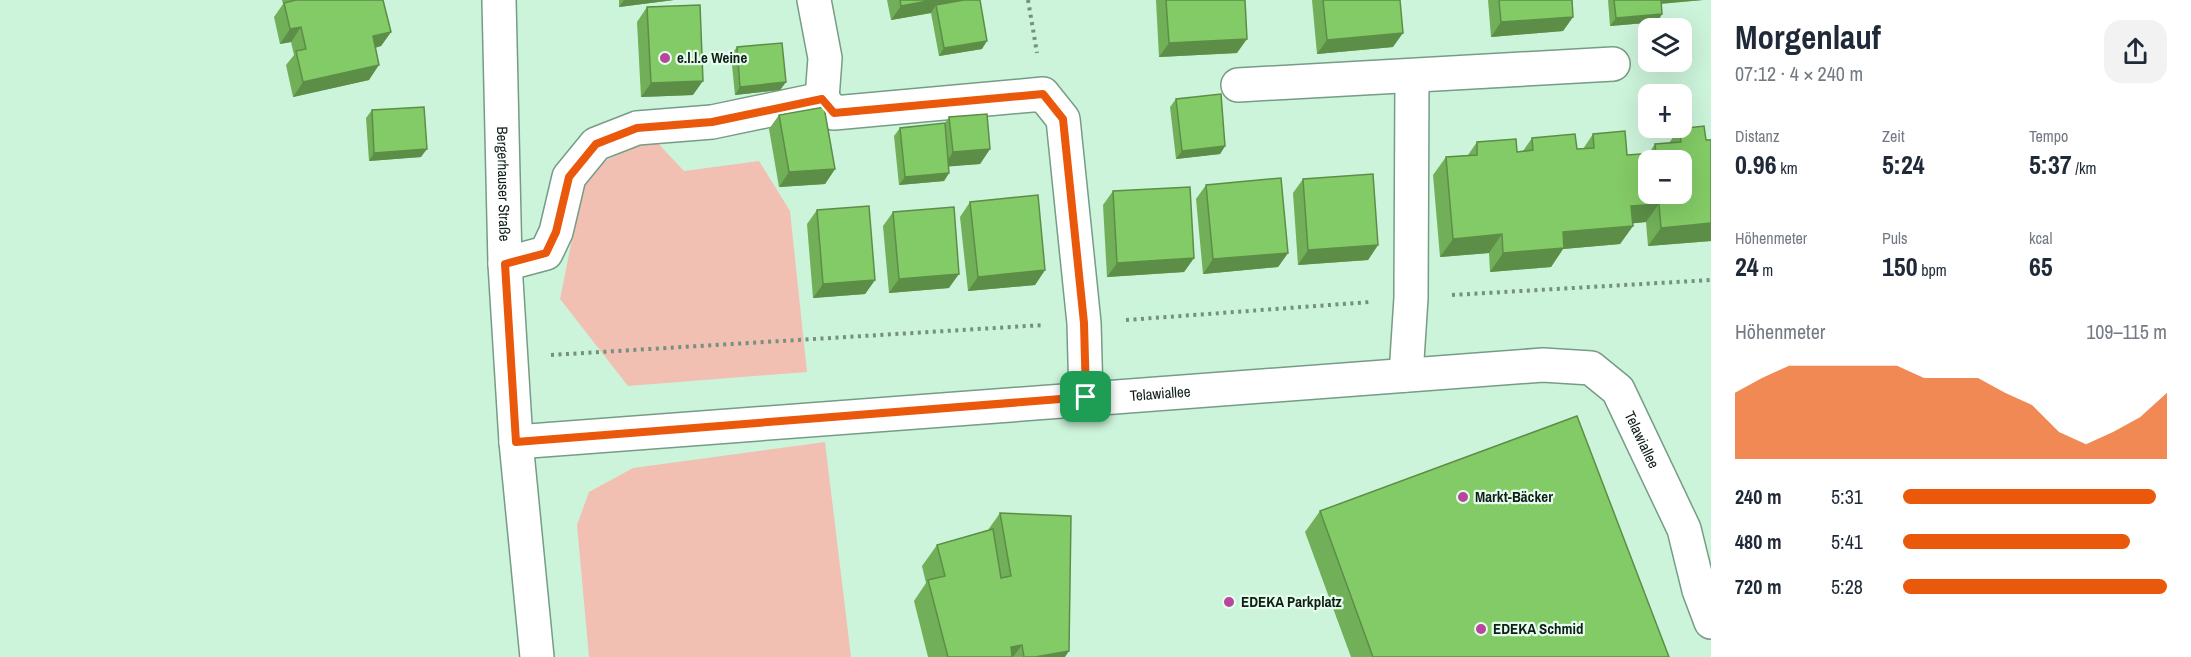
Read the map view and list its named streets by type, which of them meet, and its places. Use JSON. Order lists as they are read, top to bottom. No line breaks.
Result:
{"streets":{"street":["Bergerhauser Straße","Telawiallee"]},"crossings":[["Bergerhauser Straße","Telawiallee"]],"places":["e.l.l.e Weine","Markt-Bäcker","EDEKA Parkplatz","EDEKA Schmid"],"page":{"heading":["Morgenlauf","07:12 · 4 × 240 m"],"map_buttons":["+","−"],"stats":[["Distanz","0.96 km"],["Zeit","5:24"],["Tempo","5:37 /km"],["Höhenmeter","24 m"],["Puls","150 bpm"],["kcal","65"]],"chart":["Höhenmeter","109–115 m"],"list":[{"name":"240 m","note":"5:31"},{"name":"480 m","note":"5:41"},{"name":"720 m","note":"5:28"}]}}
